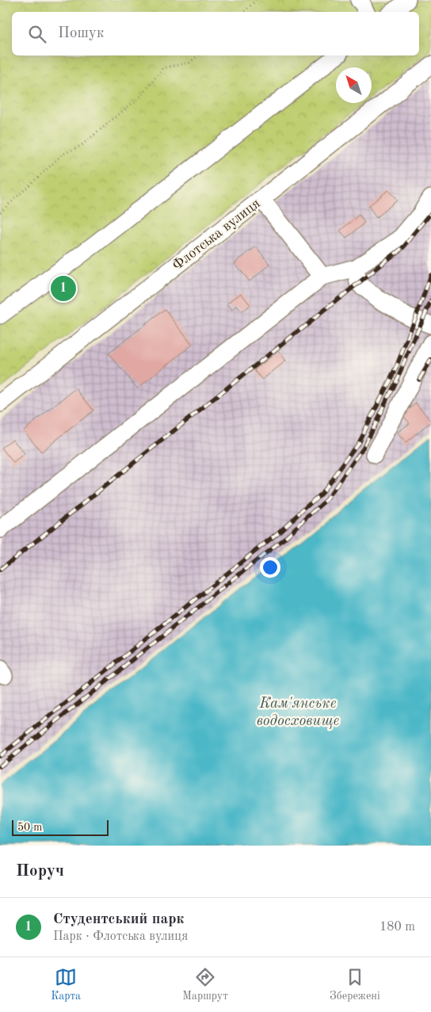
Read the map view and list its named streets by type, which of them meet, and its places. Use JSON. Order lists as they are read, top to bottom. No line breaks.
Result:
{"streets":{"street":["Флотська вулиця"]},"water":["Кам'янське водосховище"],"scale_bar":"50 m","north":"top left","page":{"search":"Пошук","pins":"1","scale":"50 m","heading":"Поруч","list":[{"mark":"1","name":"Студентський парк","note":"Парк · Флотська вулиця","value":"180 m"}],"nav":["Карта","Маршрут","Збережені"]}}
